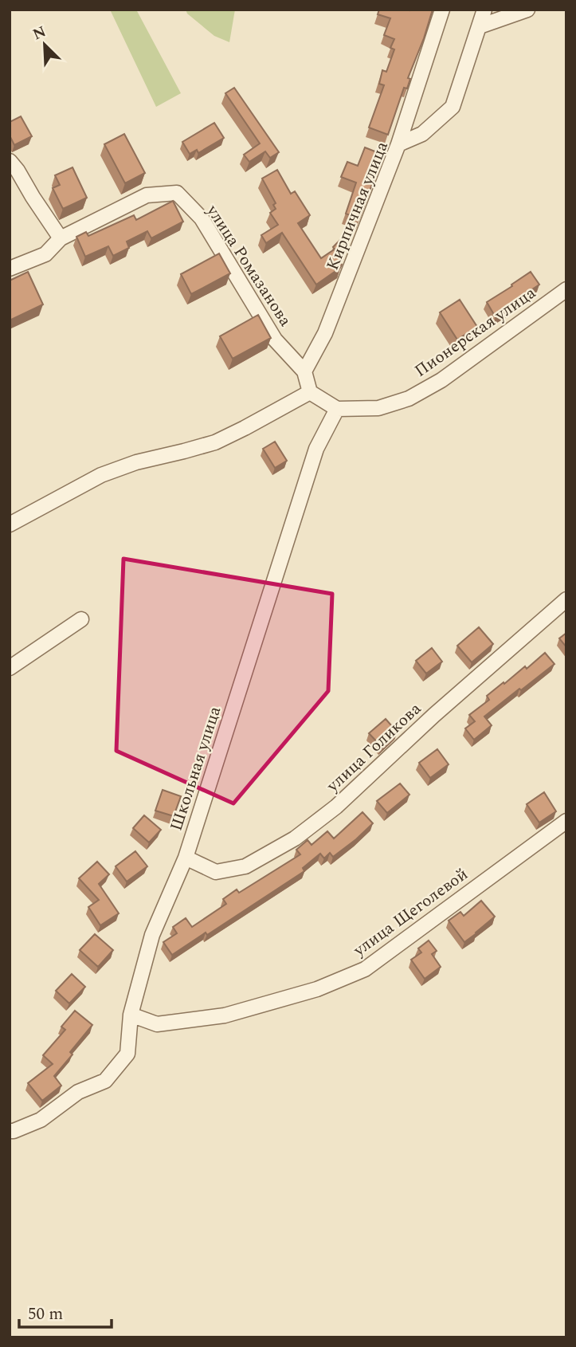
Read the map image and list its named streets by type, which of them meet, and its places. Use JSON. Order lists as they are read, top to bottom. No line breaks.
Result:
{"streets":{"street":["Кирпичная улица","улица Ромазанова","Пионерская улица","улица Голикова","Школьная улица","улица Щеголевой"]},"crossings":[["Кирпичная улица","улица Ромазанова"],["Пионерская улица","Школьная улица"],["улица Голикова","Школьная улица"],["Школьная улица","улица Щеголевой"]],"scale_bar":"50 m","north":"top left"}
